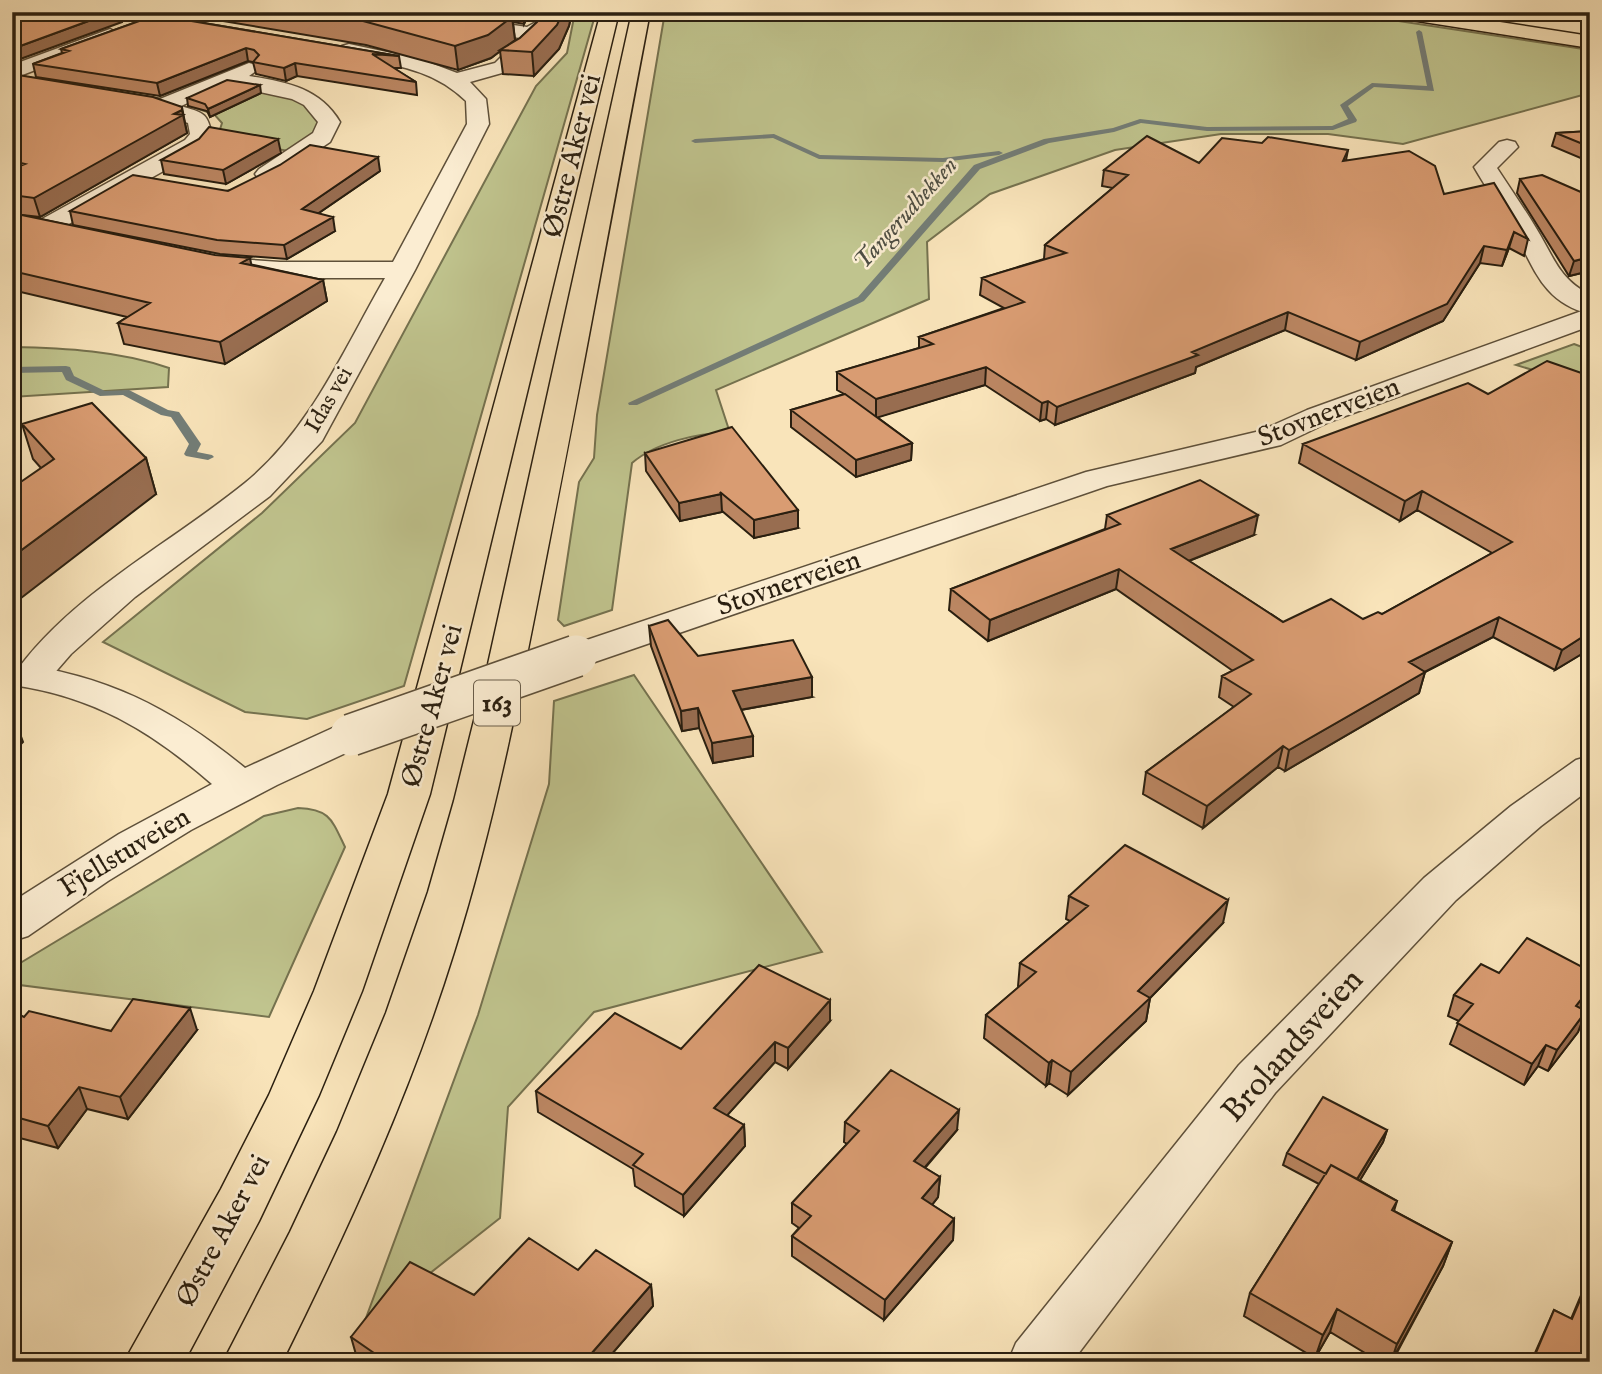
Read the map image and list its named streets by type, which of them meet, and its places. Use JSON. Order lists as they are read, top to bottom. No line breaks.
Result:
{"streets":{"highway":["Østre Aker vei","163"],"street":["Idas vei","Stovnerveien","Fjellstuveien","Brolandsveien"]},"crossings":[["Stovnerveien","Fjellstuveien"]],"water":["Tangerudbekken"]}
